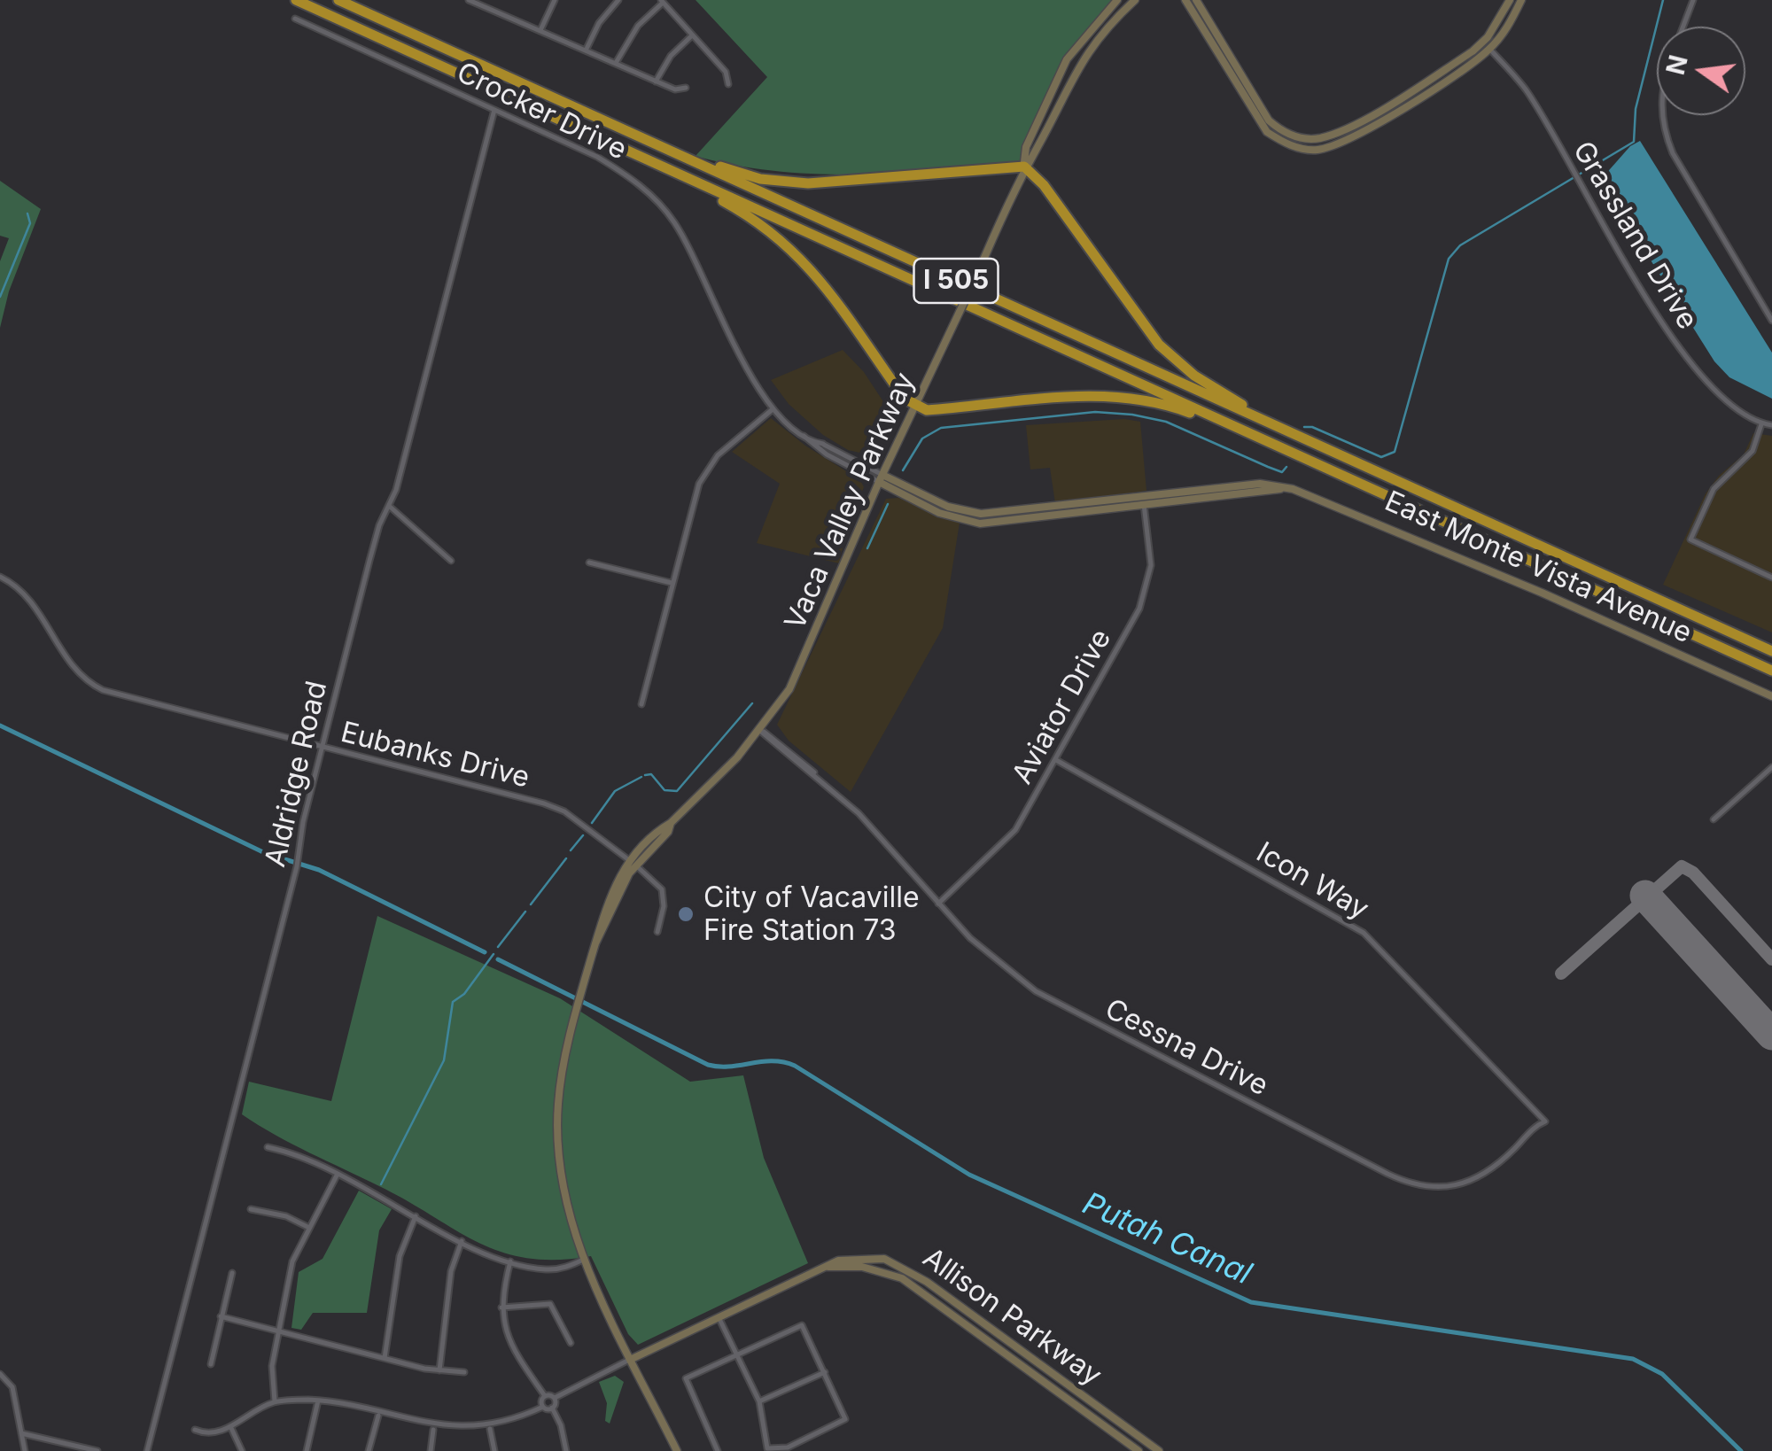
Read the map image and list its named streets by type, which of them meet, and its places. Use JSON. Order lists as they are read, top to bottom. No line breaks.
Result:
{"streets":{"highway":["I 505"],"street":["Crocker Drive","Grassland Drive","Vaca Valley Parkway","East Monte Vista Avenue","Aviator Drive","Eubanks Drive","Aldridge Road","Icon Way","Cessna Drive","Allison Parkway"]},"crossings":[["Crocker Drive","Vaca Valley Parkway"],["Crocker Drive","East Monte Vista Avenue"],["Crocker Drive","Aldridge Road"],["Vaca Valley Parkway","East Monte Vista Avenue"],["Vaca Valley Parkway","Eubanks Drive"],["Vaca Valley Parkway","Cessna Drive"],["Vaca Valley Parkway","Allison Parkway"],["East Monte Vista Avenue","Aviator Drive"],["Aviator Drive","Icon Way"],["Aviator Drive","Cessna Drive"],["Eubanks Drive","Aldridge Road"],["Icon Way","Cessna Drive"]],"water":["Putah Canal"],"places":["City of Vacaville Fire Station 73"],"north":"left"}
